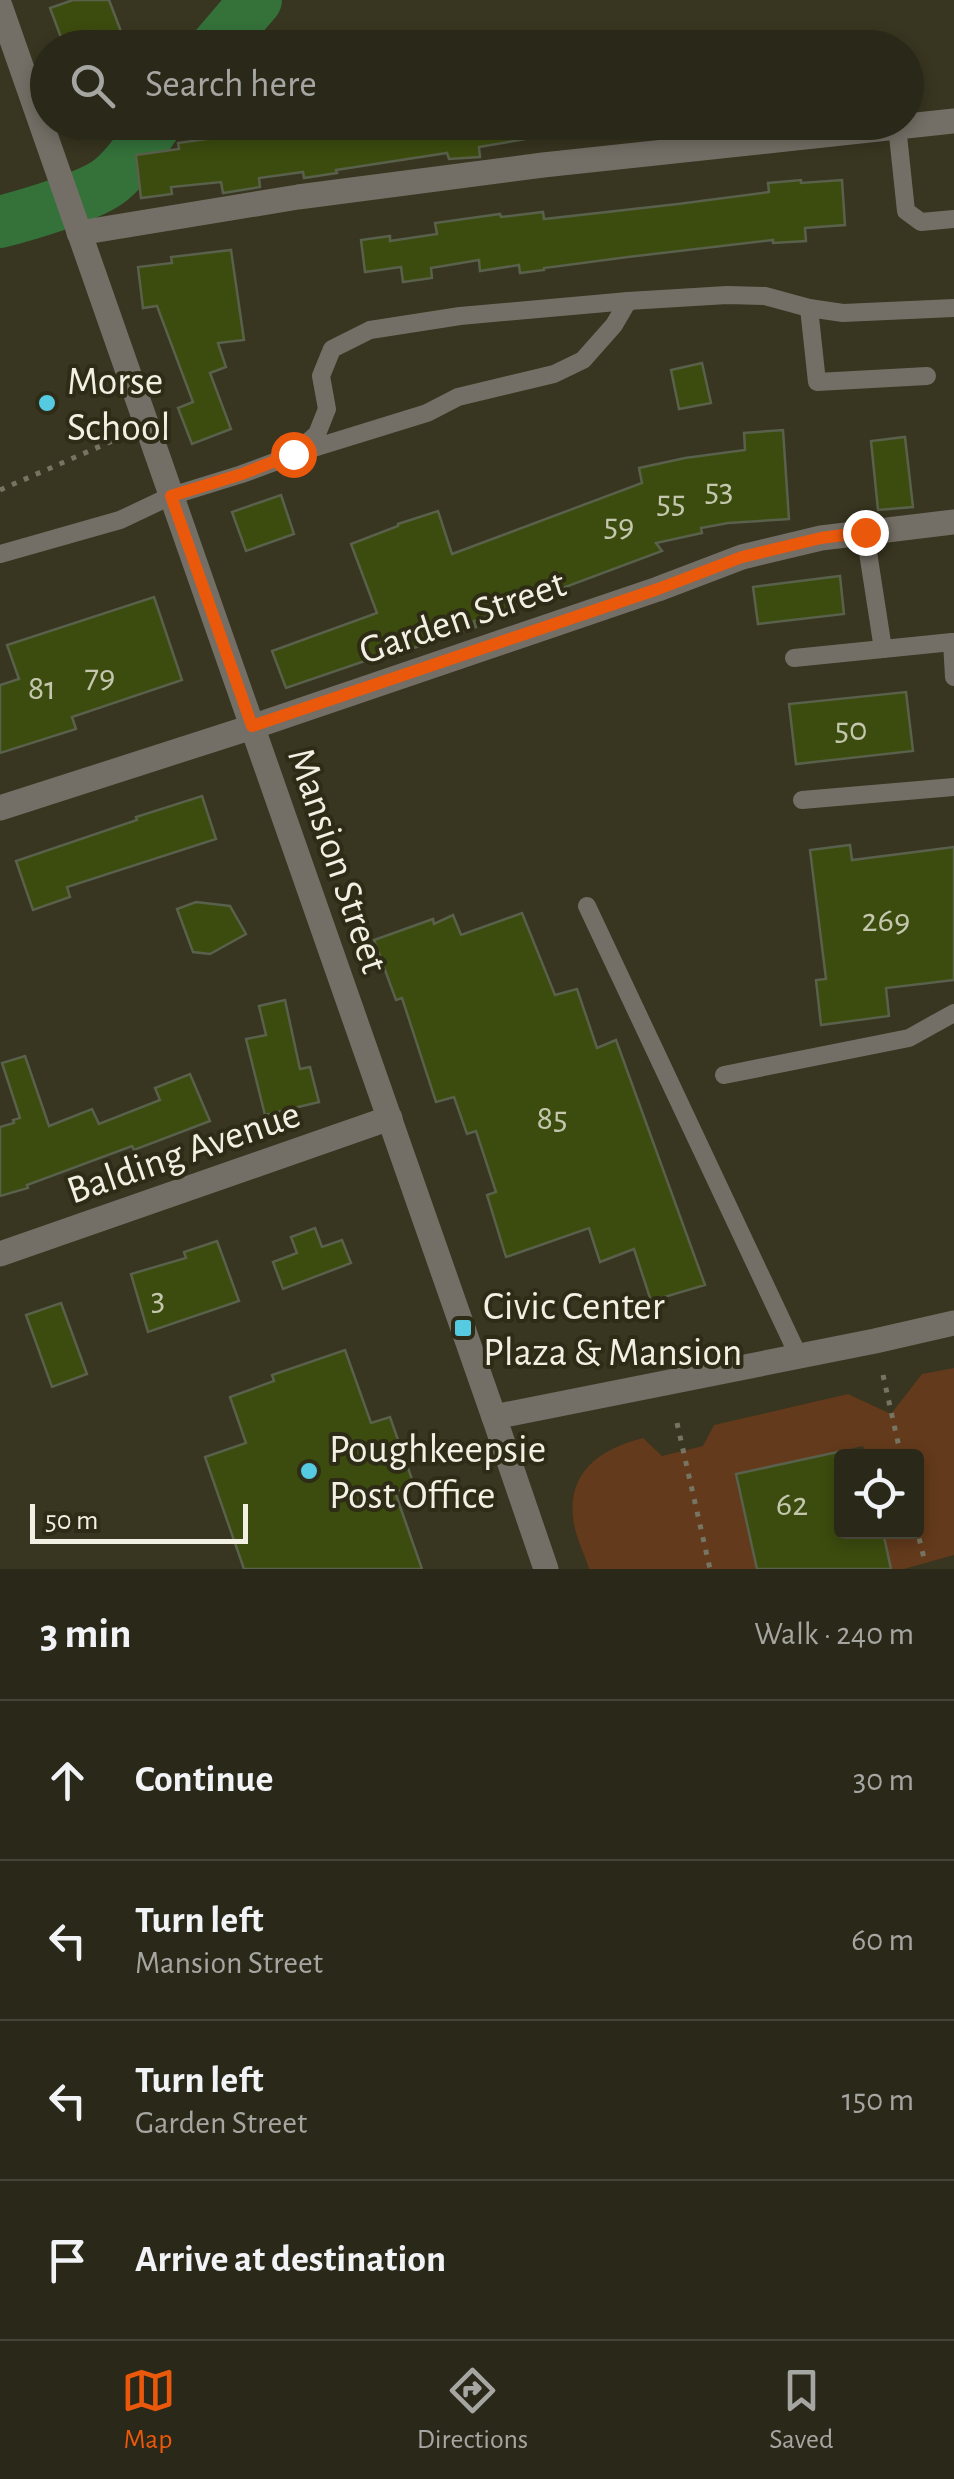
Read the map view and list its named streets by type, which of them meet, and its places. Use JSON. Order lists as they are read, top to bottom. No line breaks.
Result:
{"streets":{"street":["Garden Street","Mansion Street","Balding Avenue"]},"crossings":[["Garden Street","Mansion Street"],["Mansion Street","Balding Avenue"]],"places":{"other":["Morse School","Poughkeepsie Post Office"],"transit":["Civic Center Plaza & Mansion"]},"house_numbers":["53","55","59","79","81","50","269","85","3","62"],"scale_bar":"50 m","page":{"search":"Search here","scale":"50 m","heading":["3 min","Walk · 240 m"],"list":[["Continue","30 m"],["Turn left","Mansion Street","60 m"],["Turn left","Garden Street","150 m"],"Arrive at destination"],"nav":["Map","Directions","Saved"]}}
